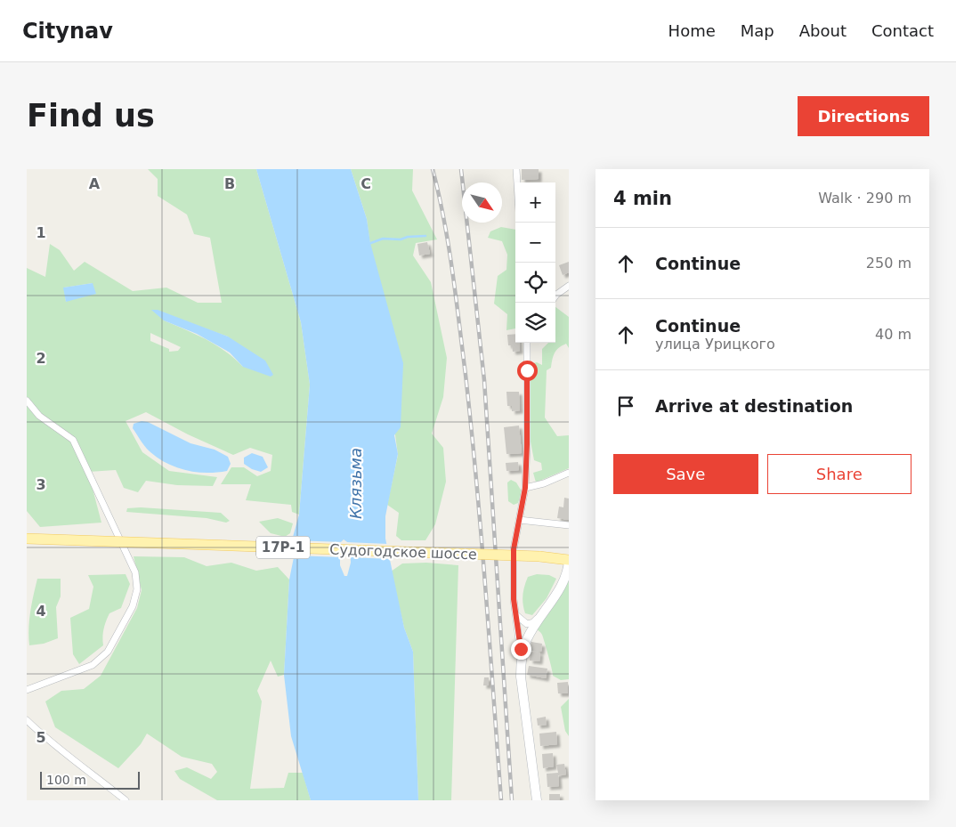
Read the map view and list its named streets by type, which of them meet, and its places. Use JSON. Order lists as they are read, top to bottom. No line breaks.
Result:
{"streets":{"main road":["17Р-1","Судогодское шоссе"]},"water":["Клязьма"],"scale_bar":"100 m","north":"bottom right","page":{"header":"Citynav","nav":["Home","Map","About","Contact"],"buttons":["Directions",["Save","Share"]],"title":"Find us","heading":["4 min","Walk · 290 m"],"map_buttons":["+","−"],"list":[["Continue","250 m"],["Continue","улица Урицкого","40 m"],"Arrive at destination"],"scale":"100 m"},"grid":{"columns":["A","B","C"],"rows":["1","2","3","4","5"]}}
